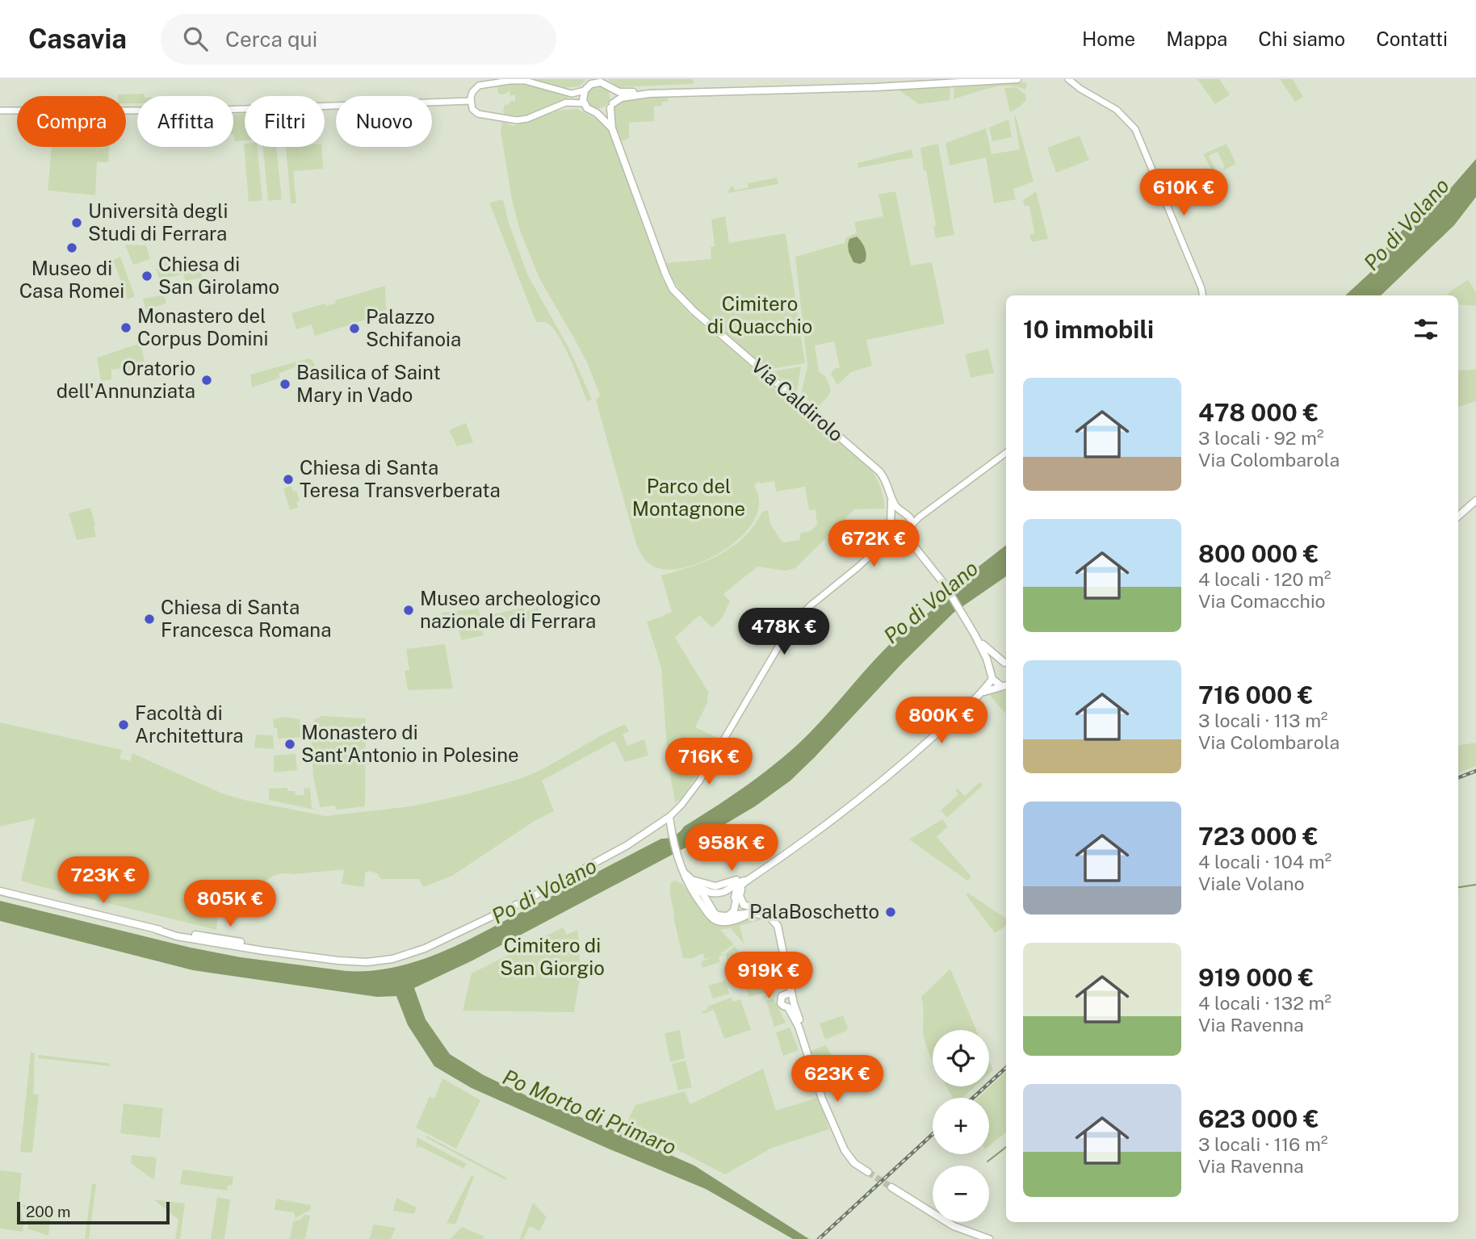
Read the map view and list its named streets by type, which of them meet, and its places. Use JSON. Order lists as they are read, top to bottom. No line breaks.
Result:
{"streets":{"main road":["Via Caldirolo"]},"water":["Po di Volano","Po Morto di Primaro"],"parks":["Cimitero di Quacchio","Parco del Montagnone","Cimitero di San Giorgio"],"places":["Università degli Studi di Ferrara","Museo di Casa Romei","Chiesa di San Girolamo","Monastero del Corpus Domini","Palazzo Schifanoia","Oratorio dell'Annunziata","Basilica of Saint Mary in Vado","Chiesa di Santa Teresa Transverberata","Museo archeologico nazionale di Ferrara","Chiesa di Santa Francesca Romana","Facoltà di Architettura","Monastero di Sant'Antonio in Polesine","PalaBoschetto"],"scale_bar":"200 m","page":{"header":"Casavia","search":"Cerca qui","nav":["Home","Mappa","Chi siamo","Contatti"],"chip":["Compra","Affitta","Filtri","Nuovo"],"price":["610K €","672K €","478K €","800K €","716K €","958K €","723K €","805K €","919K €","623K €"],"heading":"10 immobili","list":[{"name":"478 000 €","note":"3 locali · 92 m² · Via Colombarola"},{"name":"800 000 €","note":"4 locali · 120 m² · Via Comacchio"},{"name":"716 000 €","note":"3 locali · 113 m² · Via Colombarola"},{"name":"723 000 €","note":"4 locali · 104 m² · Viale Volano"},{"name":"919 000 €","note":"4 locali · 132 m² · Via Ravenna"},{"name":"623 000 €","note":"3 locali · 116 m² · Via Ravenna"}],"map_buttons":["+","−"],"scale":"200 m"}}
